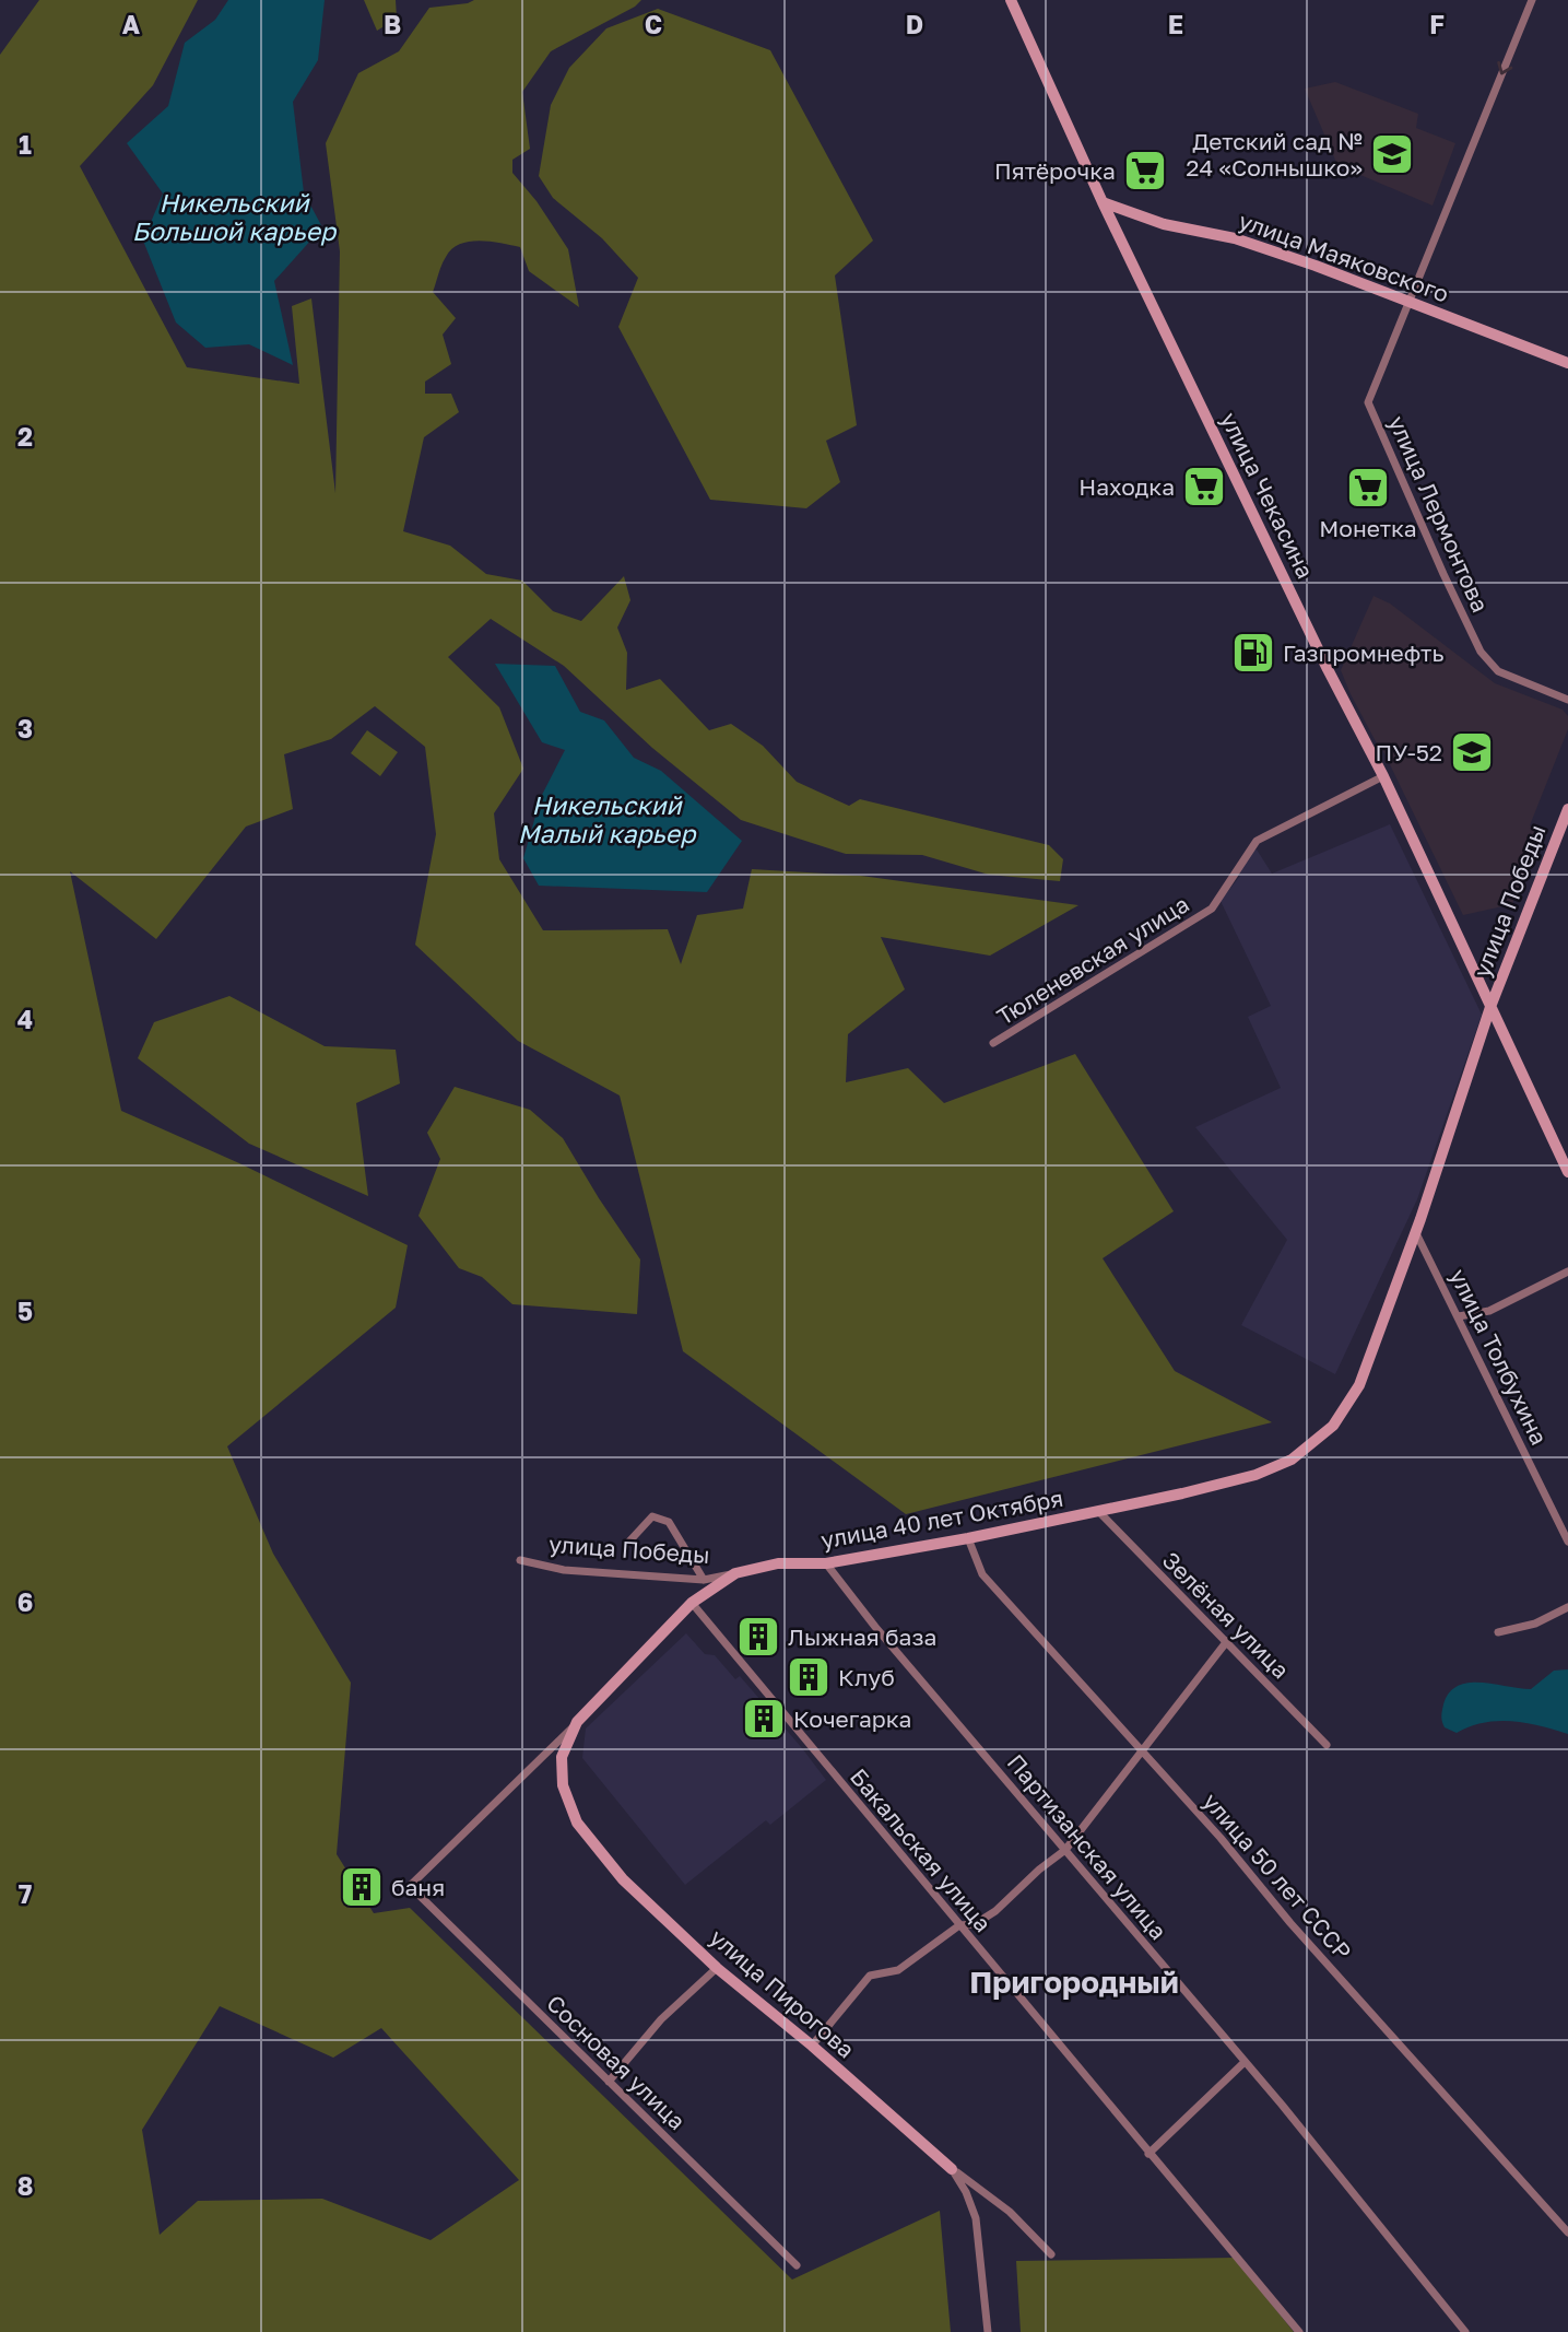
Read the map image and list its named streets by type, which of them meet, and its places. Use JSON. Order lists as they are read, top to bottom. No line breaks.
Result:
{"streets":{"street":["улица Маяковского","улица Чекасина","улица Лермонтова","улица Победы","Тюленевская улица","улица Толбухина","улица 40 лет Октября","Зелёная улица","Партизанская улица","Бакальская улица","улица 50 лет СССР","улица Пирогова","Сосновая улица"]},"crossings":[["улица Маяковского","улица Чекасина"],["улица Маяковского","улица Лермонтова"],["улица Чекасина","улица Победы"],["улица Чекасина","Тюленевская улица"],["улица Победы","улица Толбухина"],["улица Победы","улица 40 лет Октября"],["улица Толбухина","улица 40 лет Октября"],["улица 40 лет Октября","Зелёная улица"],["улица 40 лет Октября","Партизанская улица"],["улица 40 лет Октября","Бакальская улица"],["улица 40 лет Октября","улица 50 лет СССР"],["улица 40 лет Октября","улица Пирогова"],["улица 40 лет Октября","Сосновая улица"]],"one_way":["улица Лермонтова"],"districts":["Пригородный"],"water":["Никельский Большой карьер","Никельский Малый карьер"],"places":{"school or university":["Детский сад № 24 «Солнышко»","ПУ-52"],"supermarket":["Пятёрочка","Находка","Монетка"],"fuel station":["Газпромнефть"],"building":["Лыжная база","Клуб","Кочегарка","баня"]},"grid":{"columns":["A","B","C","D","E","F"],"rows":["1","2","3","4","5","6","7","8"]}}
